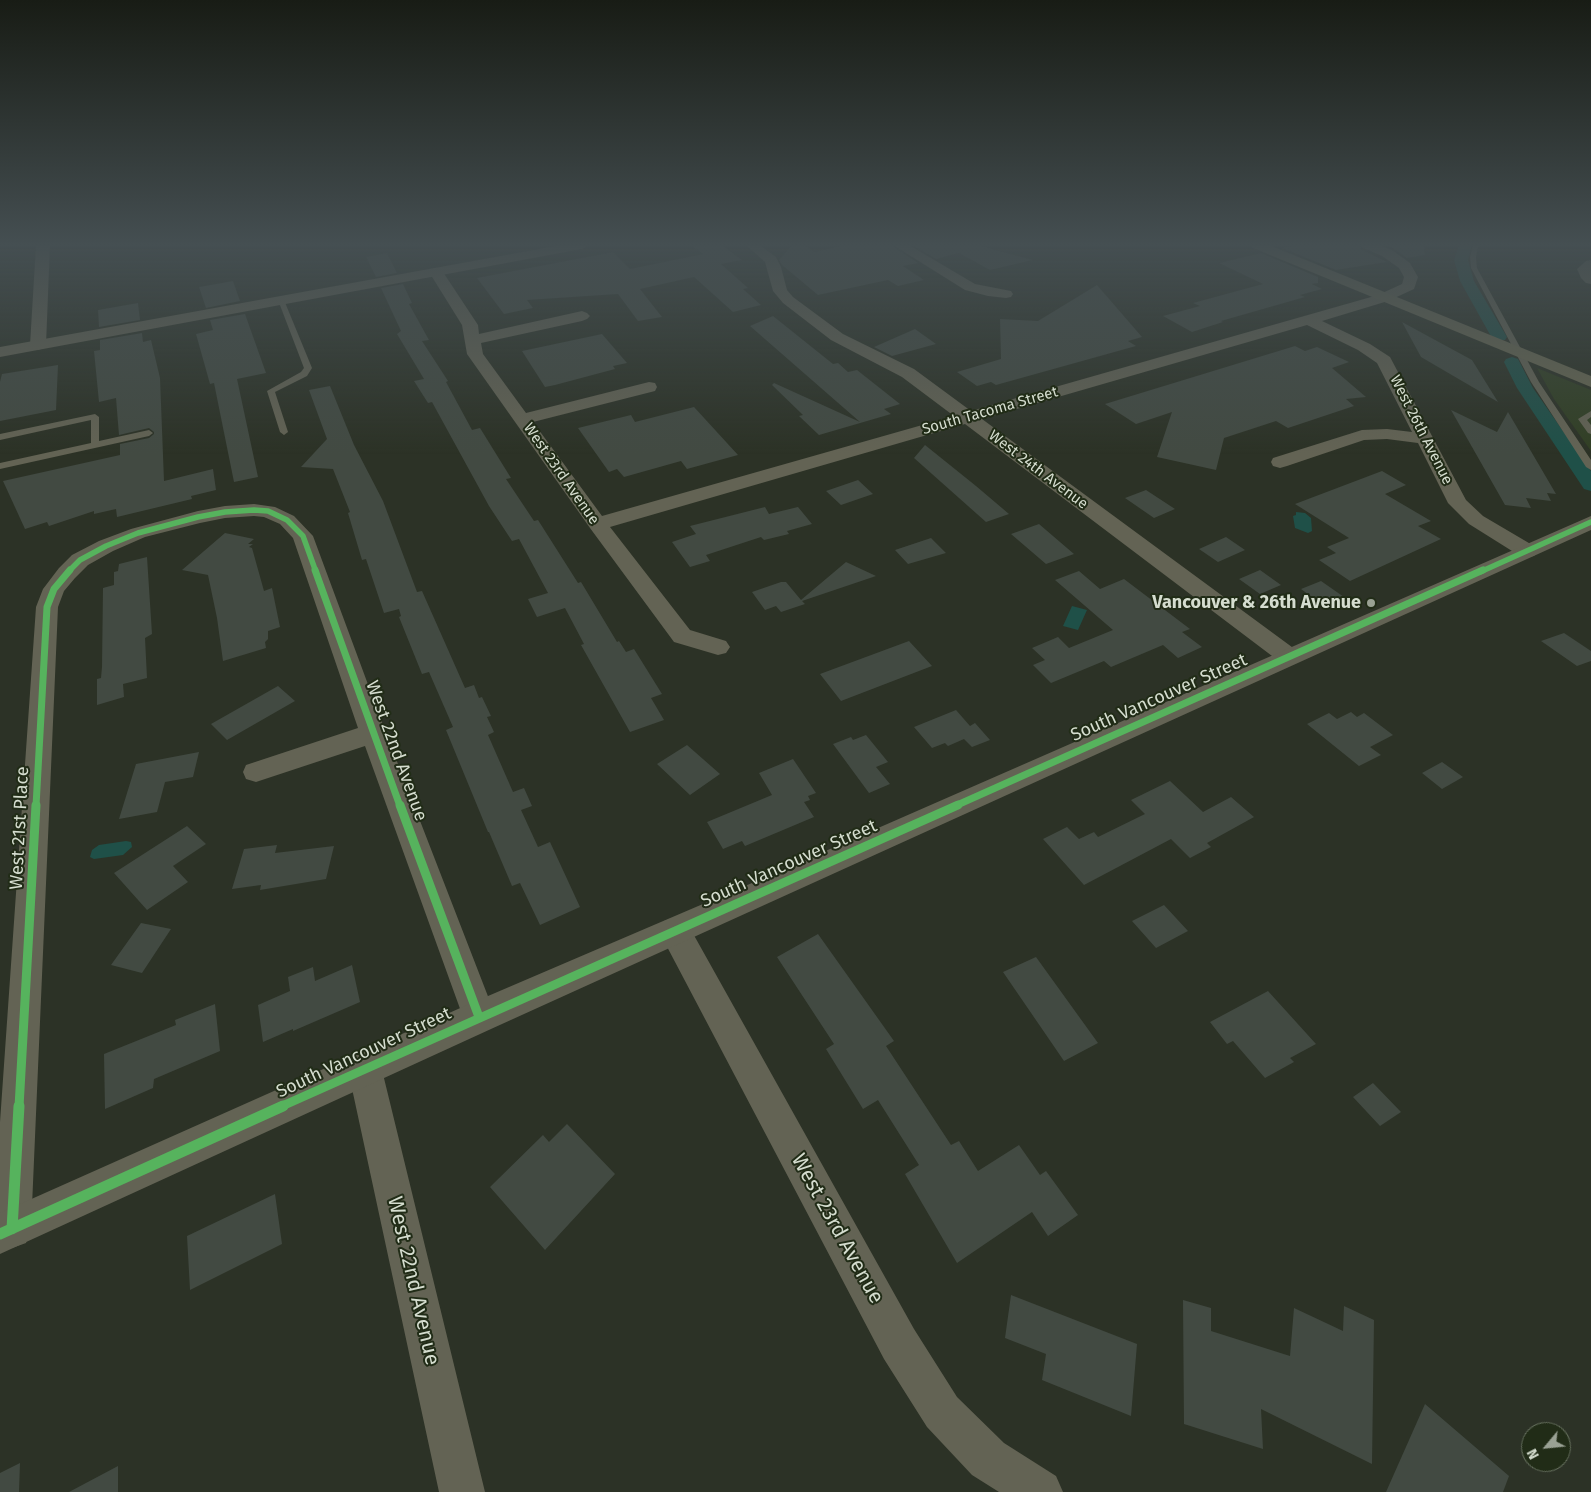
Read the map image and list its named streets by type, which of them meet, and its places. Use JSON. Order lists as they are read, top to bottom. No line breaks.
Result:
{"streets":{"street":["South Tacoma Street","West 26th Avenue","West 24th Avenue","West 23rd Avenue","South Vancouver Street","West 22nd Avenue","West 21st Place"]},"crossings":[["South Tacoma Street","West 26th Avenue"],["South Tacoma Street","West 24th Avenue"],["South Tacoma Street","West 23rd Avenue"],["West 26th Avenue","South Vancouver Street"],["West 24th Avenue","South Vancouver Street"],["West 23rd Avenue","South Vancouver Street"],["South Vancouver Street","West 22nd Avenue"],["South Vancouver Street","West 21st Place"]],"places":["Vancouver & 26th Avenue"],"north":"bottom left"}
